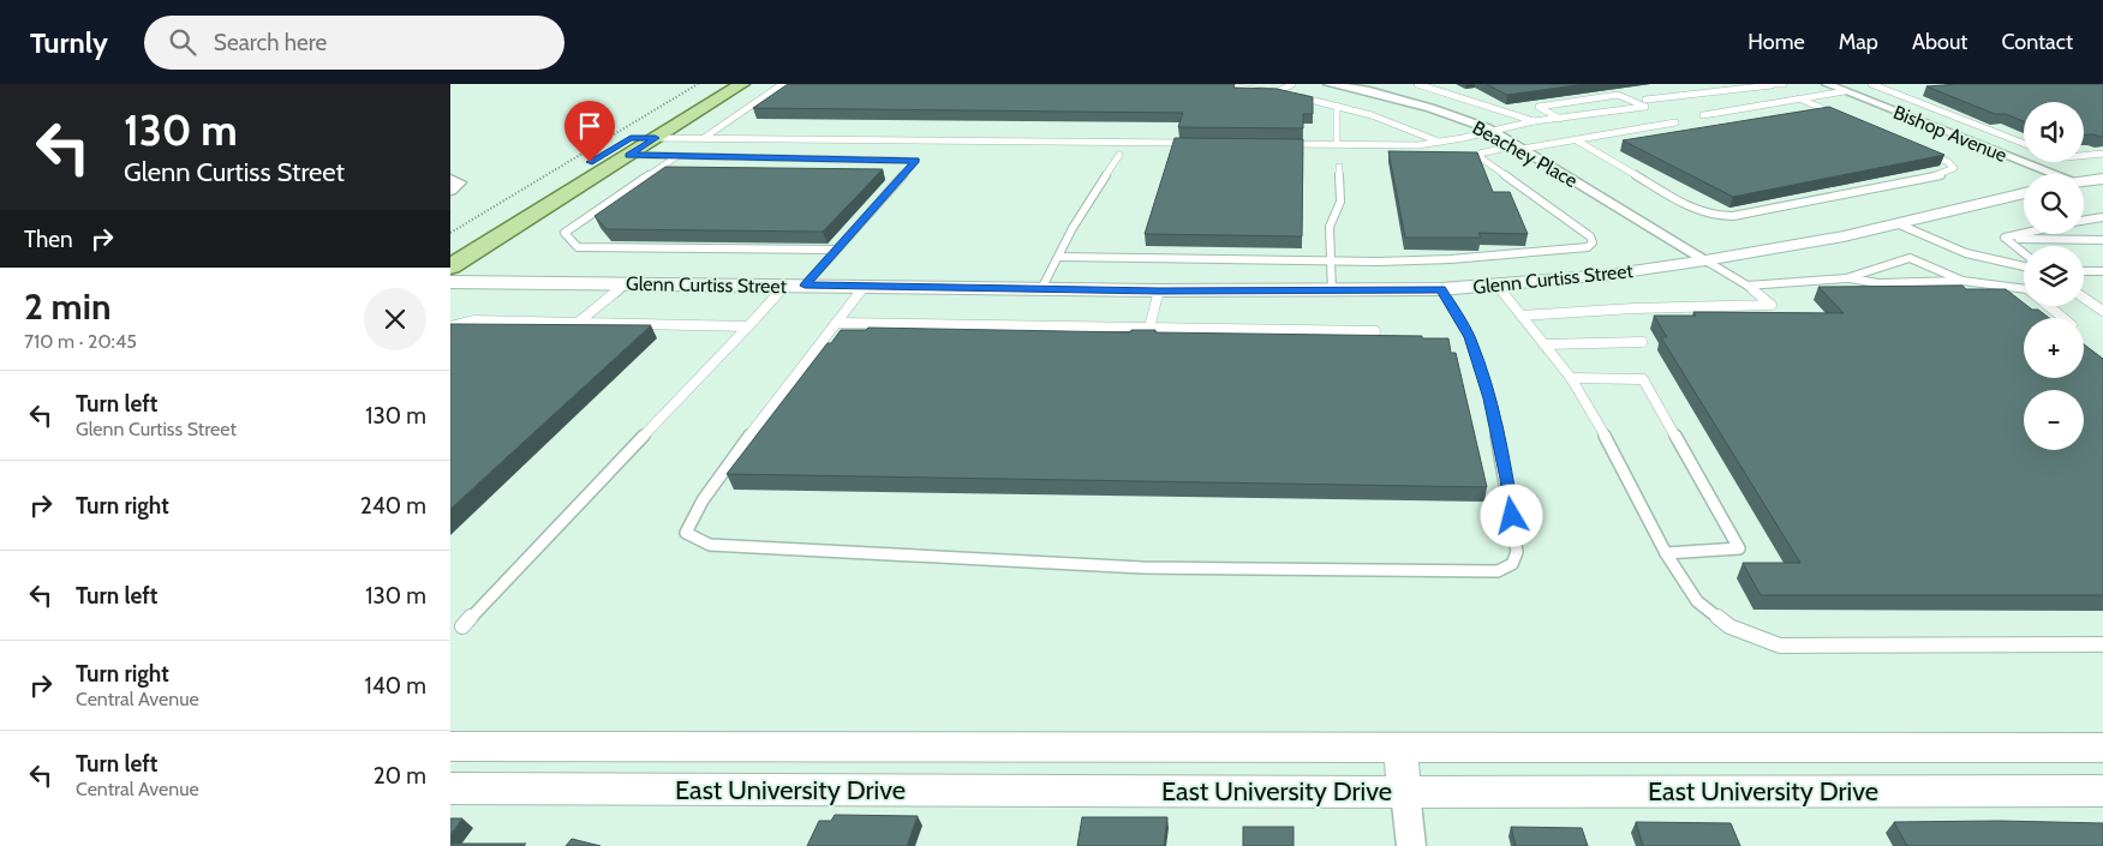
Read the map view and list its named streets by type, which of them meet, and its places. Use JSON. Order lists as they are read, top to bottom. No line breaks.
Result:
{"streets":{"street":["Bishop Avenue","Beachey Place","Glenn Curtiss Street","East University Drive"]},"crossings":[["Beachey Place","Glenn Curtiss Street"]],"page":{"header":"Turnly","search":"Search here","nav":["Home","Map","About","Contact"],"turn":["130 m","Glenn Curtiss Street"],"map_buttons":["+","−"],"then":"Then","heading":["2 min","710 m · 20:45"],"list":[{"name":"Turn left","note":"Glenn Curtiss Street","value":"130 m"},{"name":"Turn right","value":"240 m"},{"name":"Turn left","value":"130 m"},{"name":"Turn right","note":"Central Avenue","value":"140 m"},{"name":"Turn left","note":"Central Avenue","value":"20 m"}]}}
